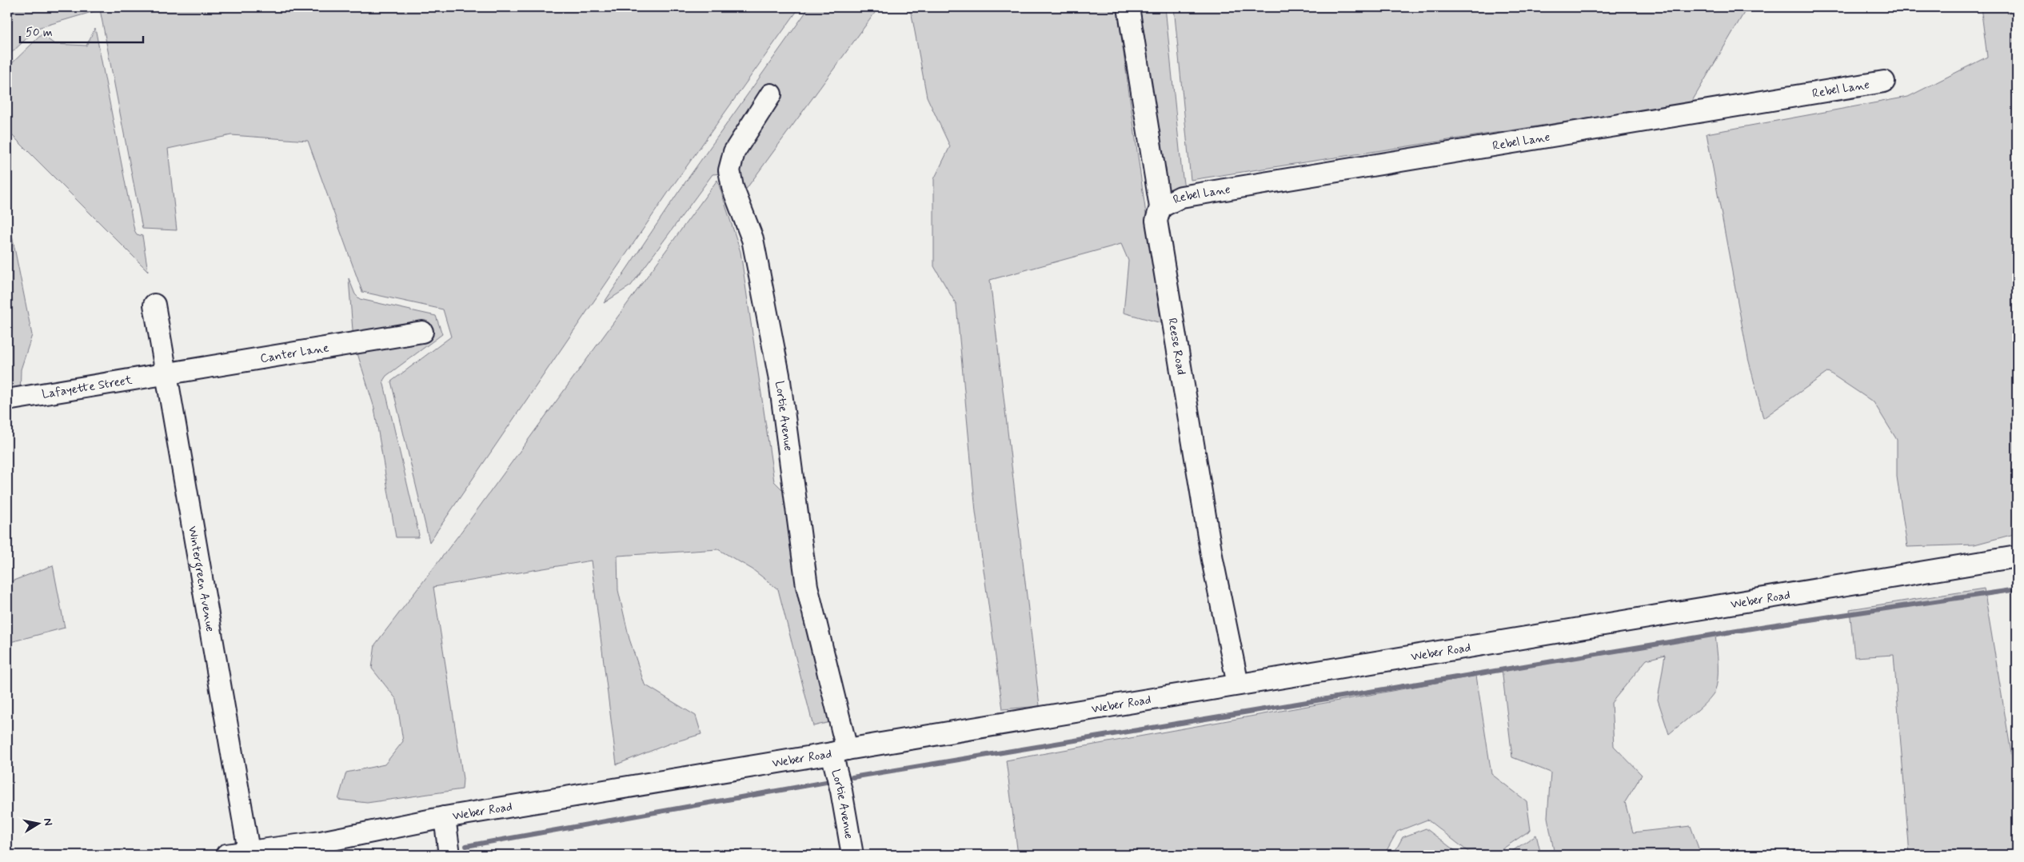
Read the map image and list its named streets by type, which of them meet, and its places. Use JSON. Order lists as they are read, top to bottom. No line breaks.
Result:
{"streets":{"street":["Rebel Lane","Reese Road","Canter Lane","Lafayette Street","Lortie Avenue","Wintergreen Avenue","Weber Road"]},"crossings":[["Rebel Lane","Reese Road"],["Reese Road","Weber Road"],["Canter Lane","Lafayette Street"],["Canter Lane","Wintergreen Avenue"],["Lafayette Street","Wintergreen Avenue"],["Lortie Avenue","Weber Road"],["Wintergreen Avenue","Weber Road"]],"scale_bar":"50 m","north":"right"}
